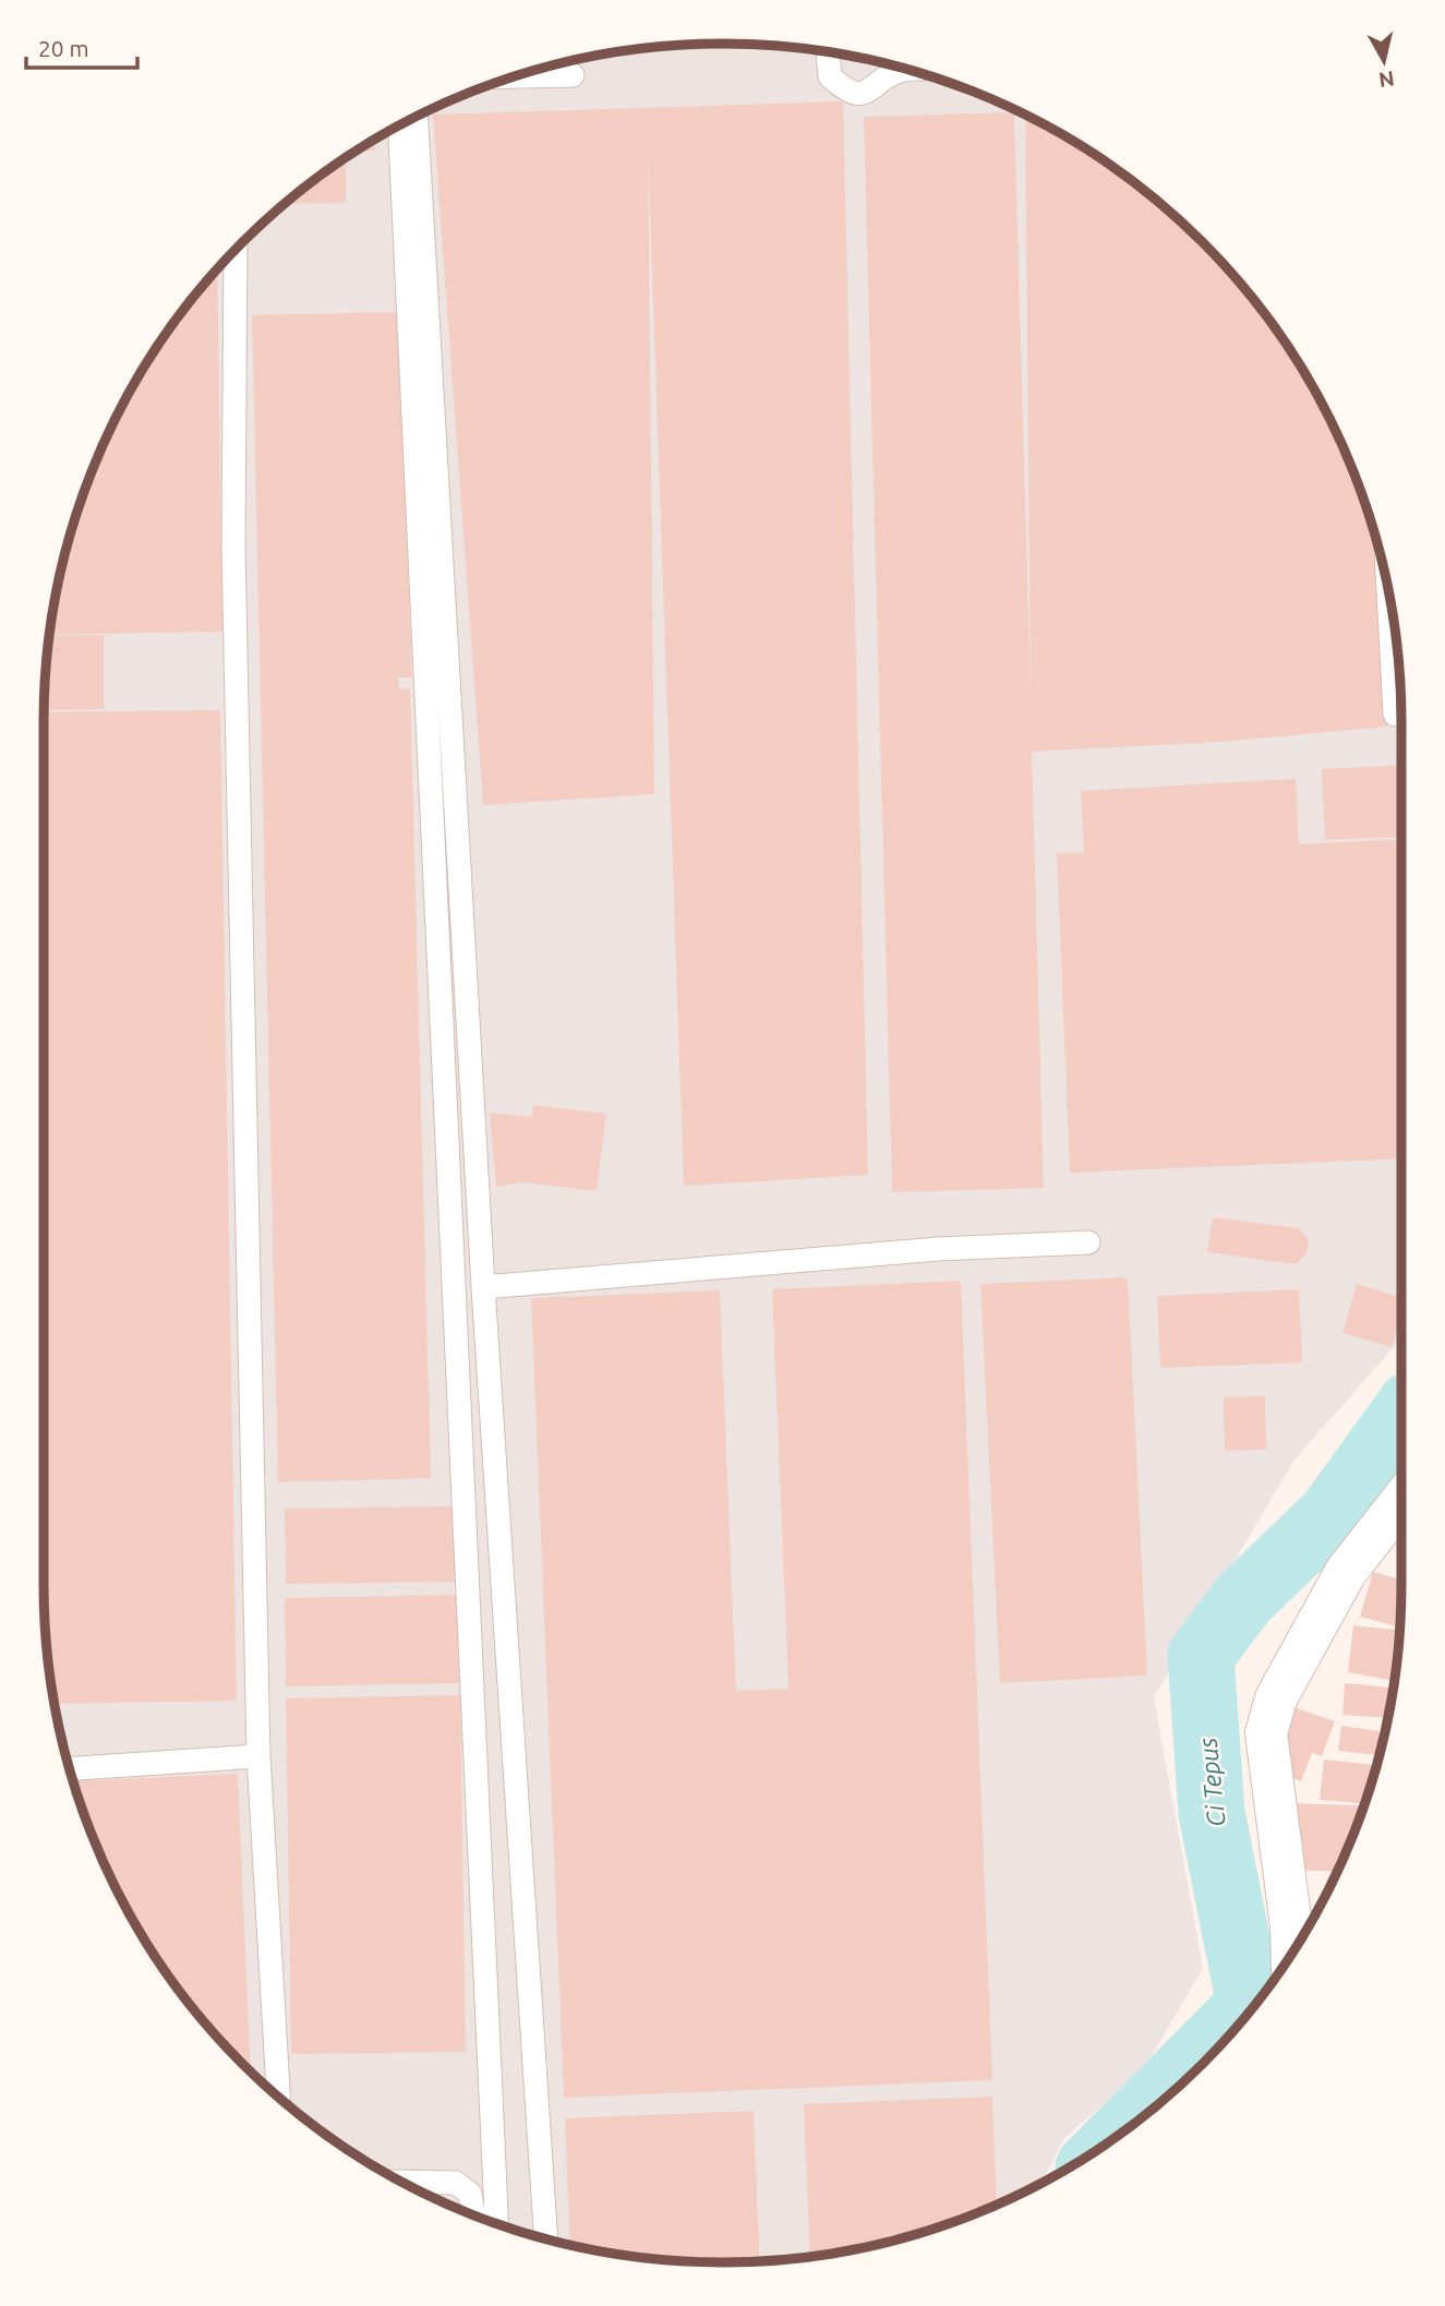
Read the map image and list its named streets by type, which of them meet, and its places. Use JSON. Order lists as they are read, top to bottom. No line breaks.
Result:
{"water":["Ci Tepus"],"scale_bar":"20 m","north":"bottom"}
